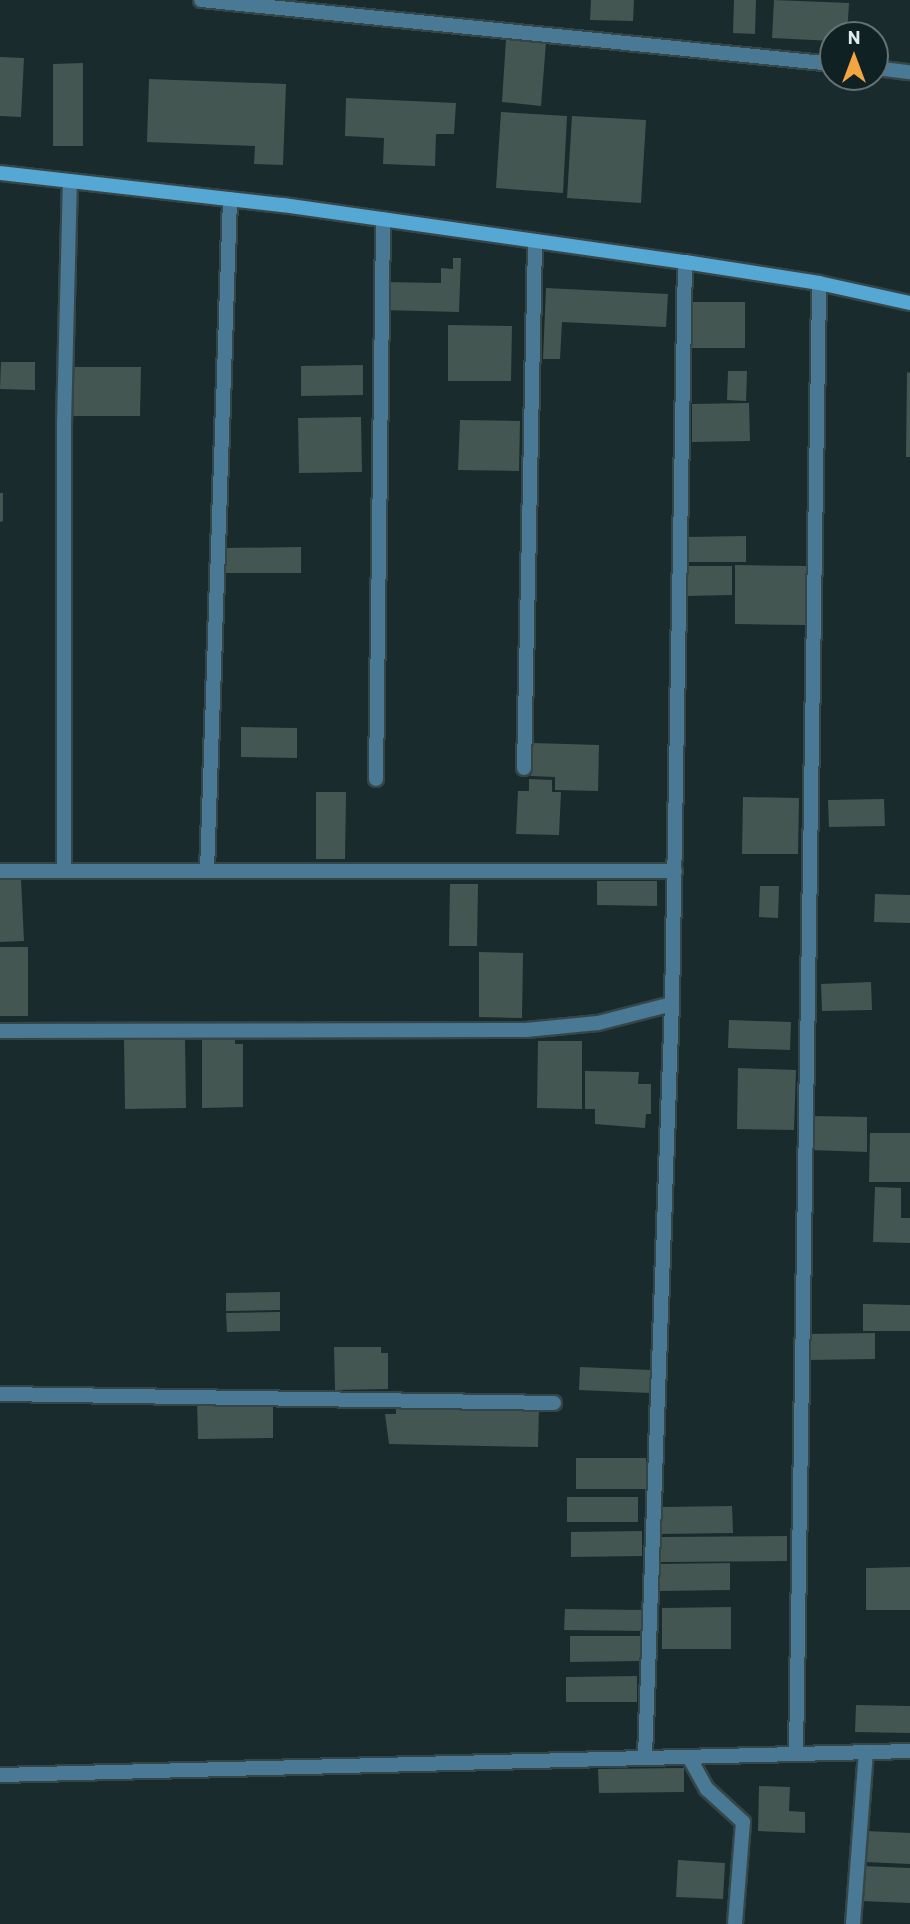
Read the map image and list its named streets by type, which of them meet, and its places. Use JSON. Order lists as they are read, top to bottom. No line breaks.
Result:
{"north":"top"}
